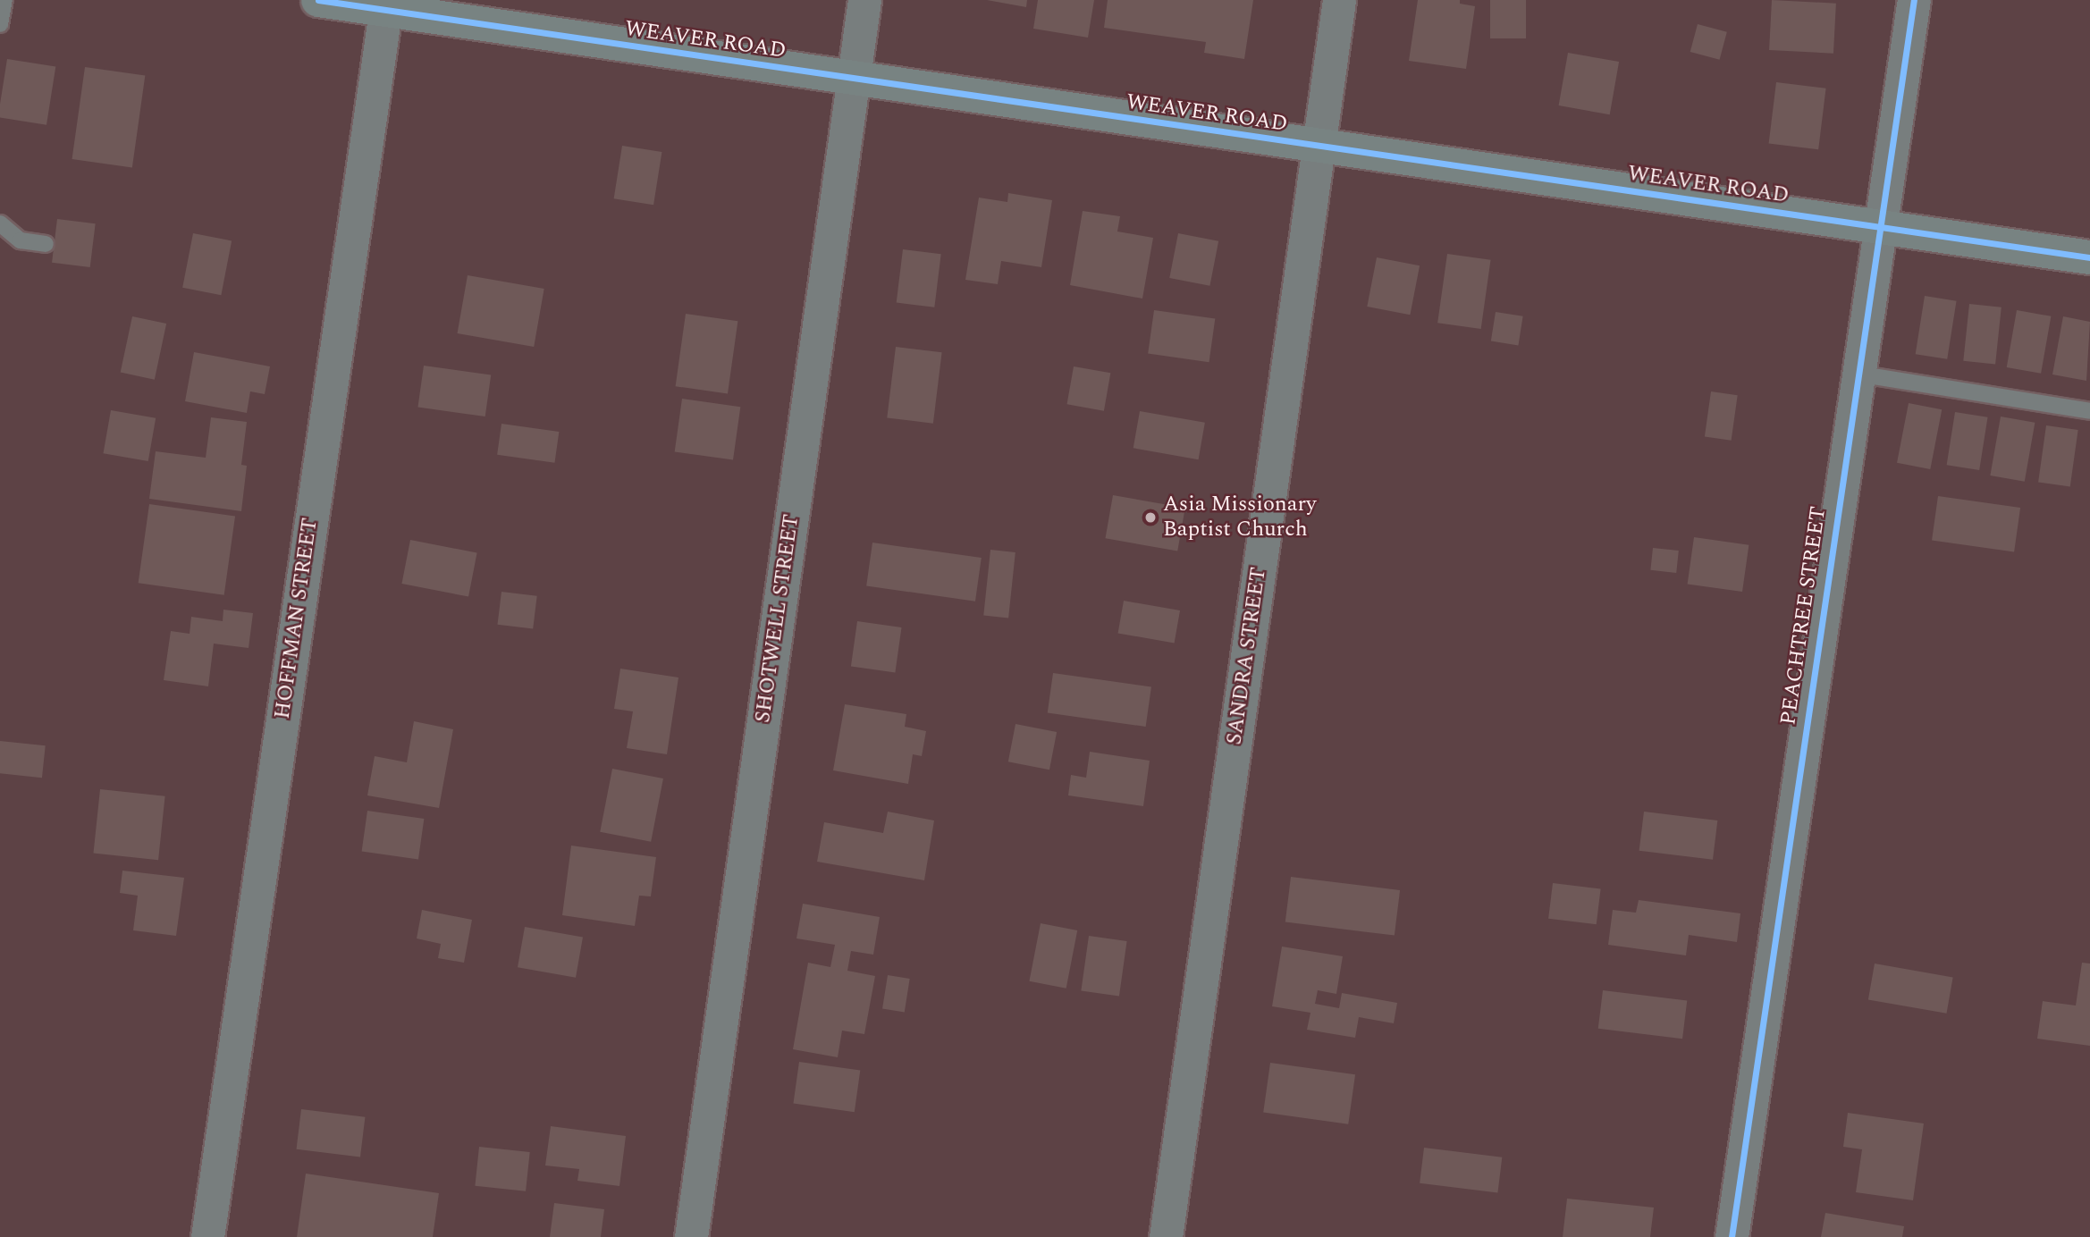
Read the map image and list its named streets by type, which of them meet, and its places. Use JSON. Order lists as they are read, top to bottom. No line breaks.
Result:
{"streets":{"street":["WEAVER ROAD","PEACHTREE STREET","HOFFMAN STREET","SHOTWELL STREET","SANDRA STREET"]},"crossings":[["WEAVER ROAD","PEACHTREE STREET"],["WEAVER ROAD","HOFFMAN STREET"],["WEAVER ROAD","SHOTWELL STREET"],["WEAVER ROAD","SANDRA STREET"]],"places":["Asia Missionary Baptist Church"]}
